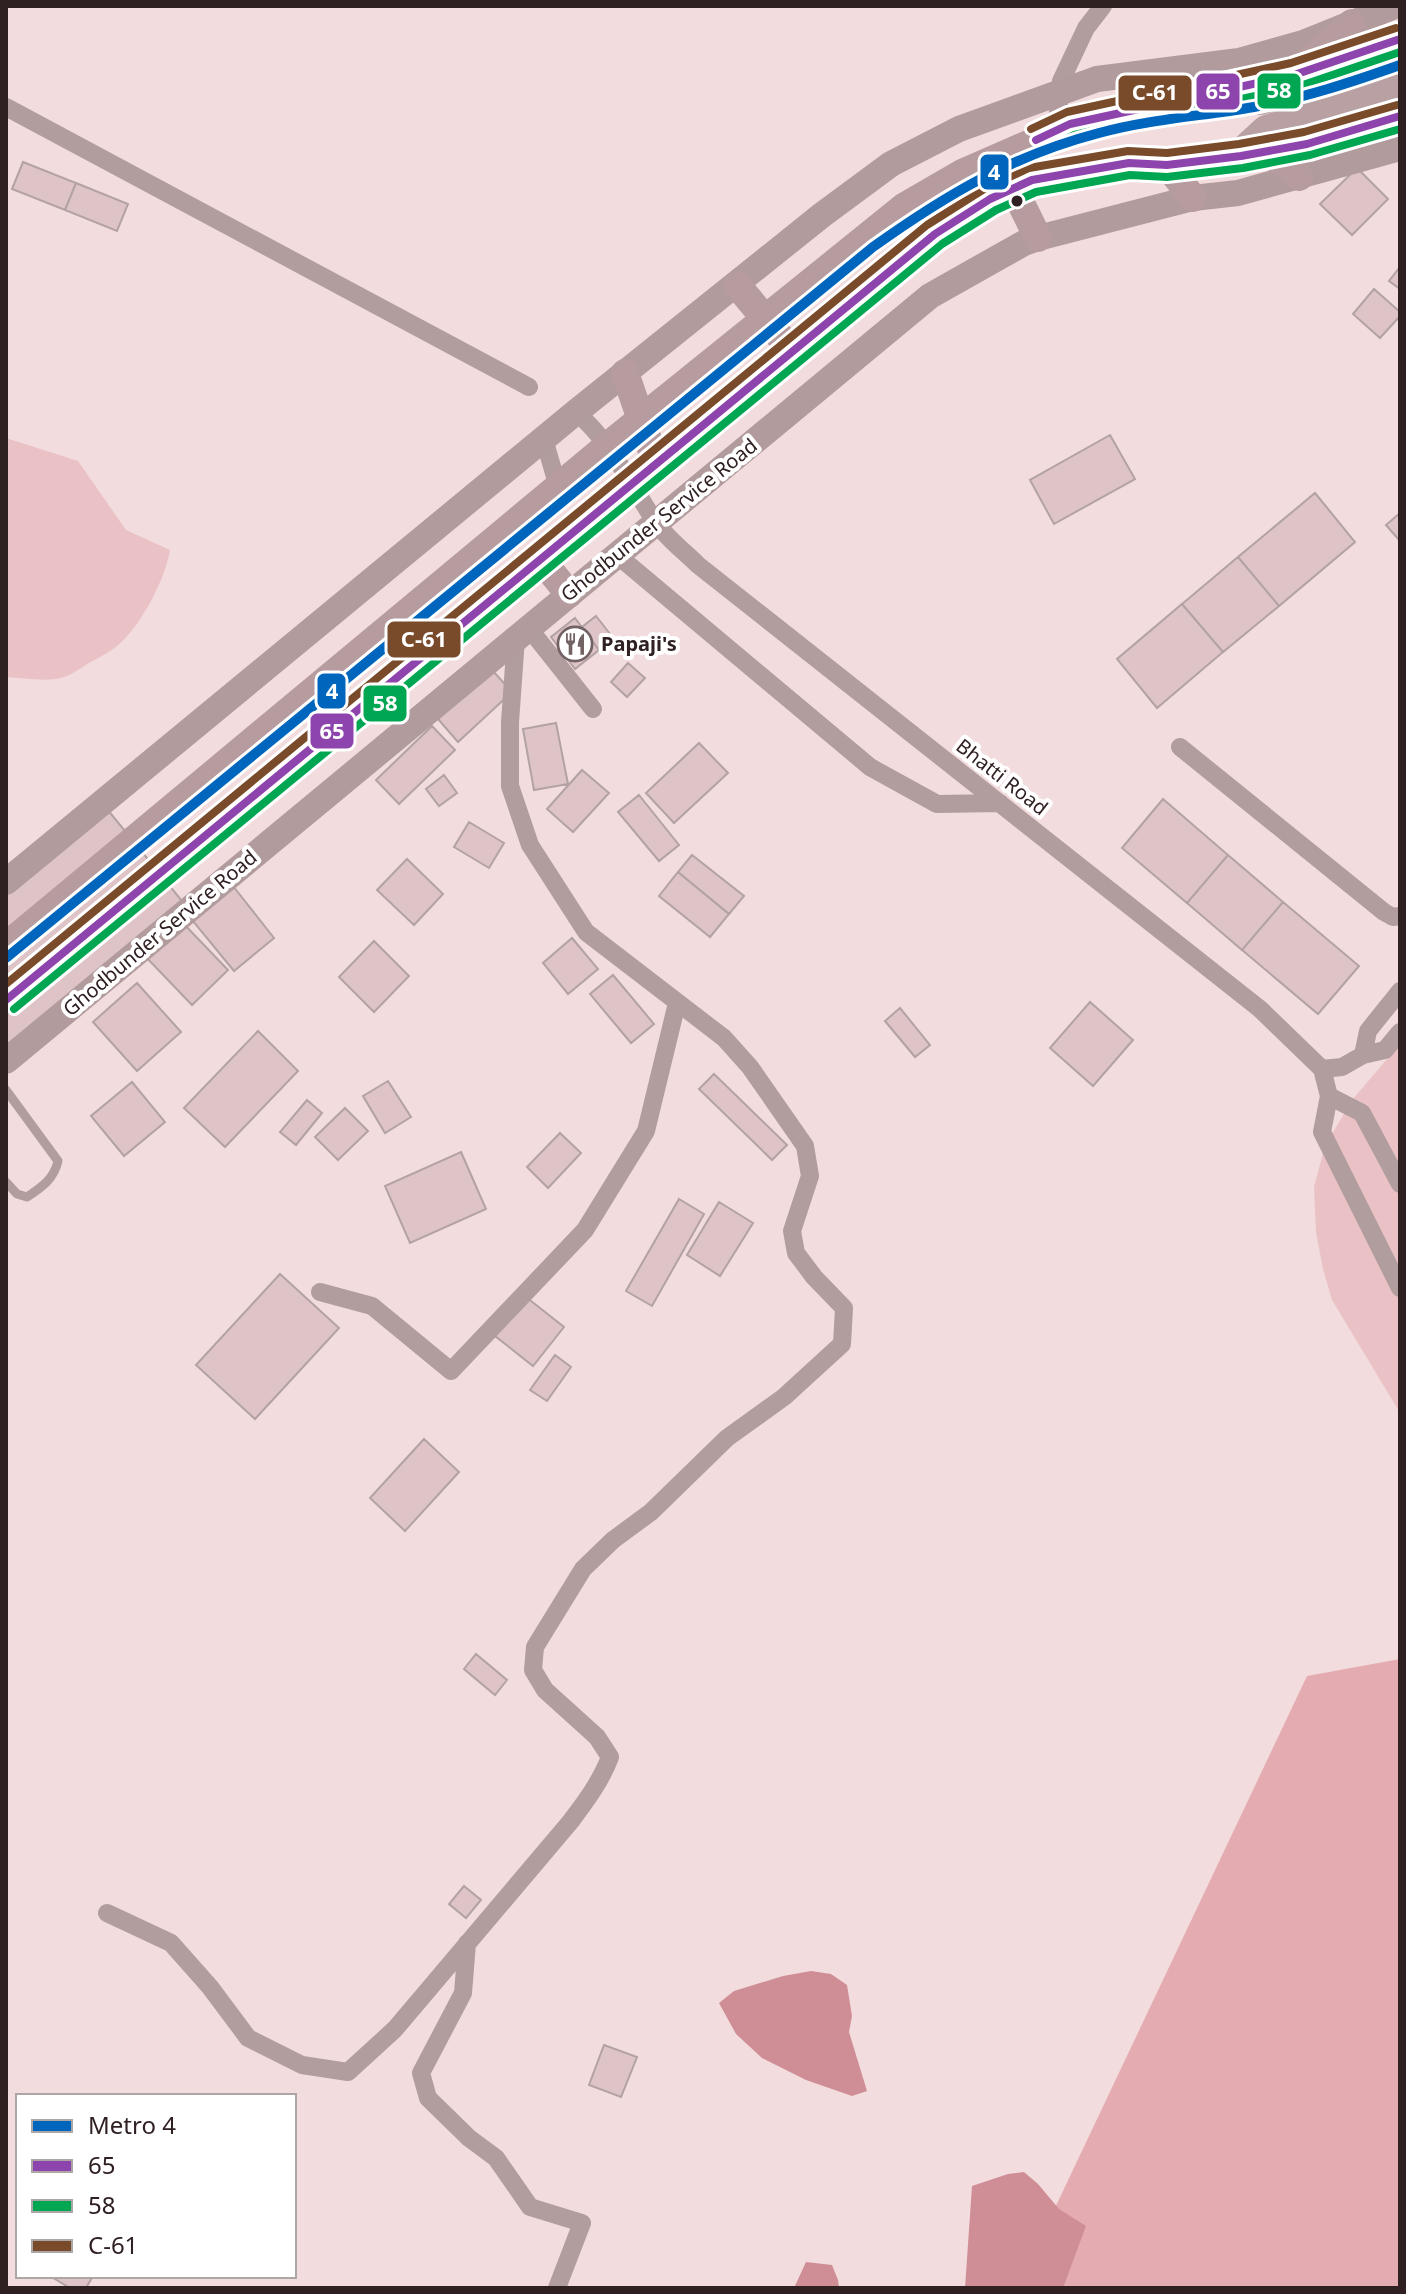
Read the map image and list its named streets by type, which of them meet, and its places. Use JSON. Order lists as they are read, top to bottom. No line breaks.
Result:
{"streets":{"street":["Ghodbunder Service Road","Bhatti Road"]},"crossings":[["Ghodbunder Service Road","Bhatti Road"]],"places":{"restaurant":["Papaji's"]},"lines":["transit line C-61","transit line 65","transit line 58","metro line 4"],"legend":["Metro 4","65","58","C-61"]}
